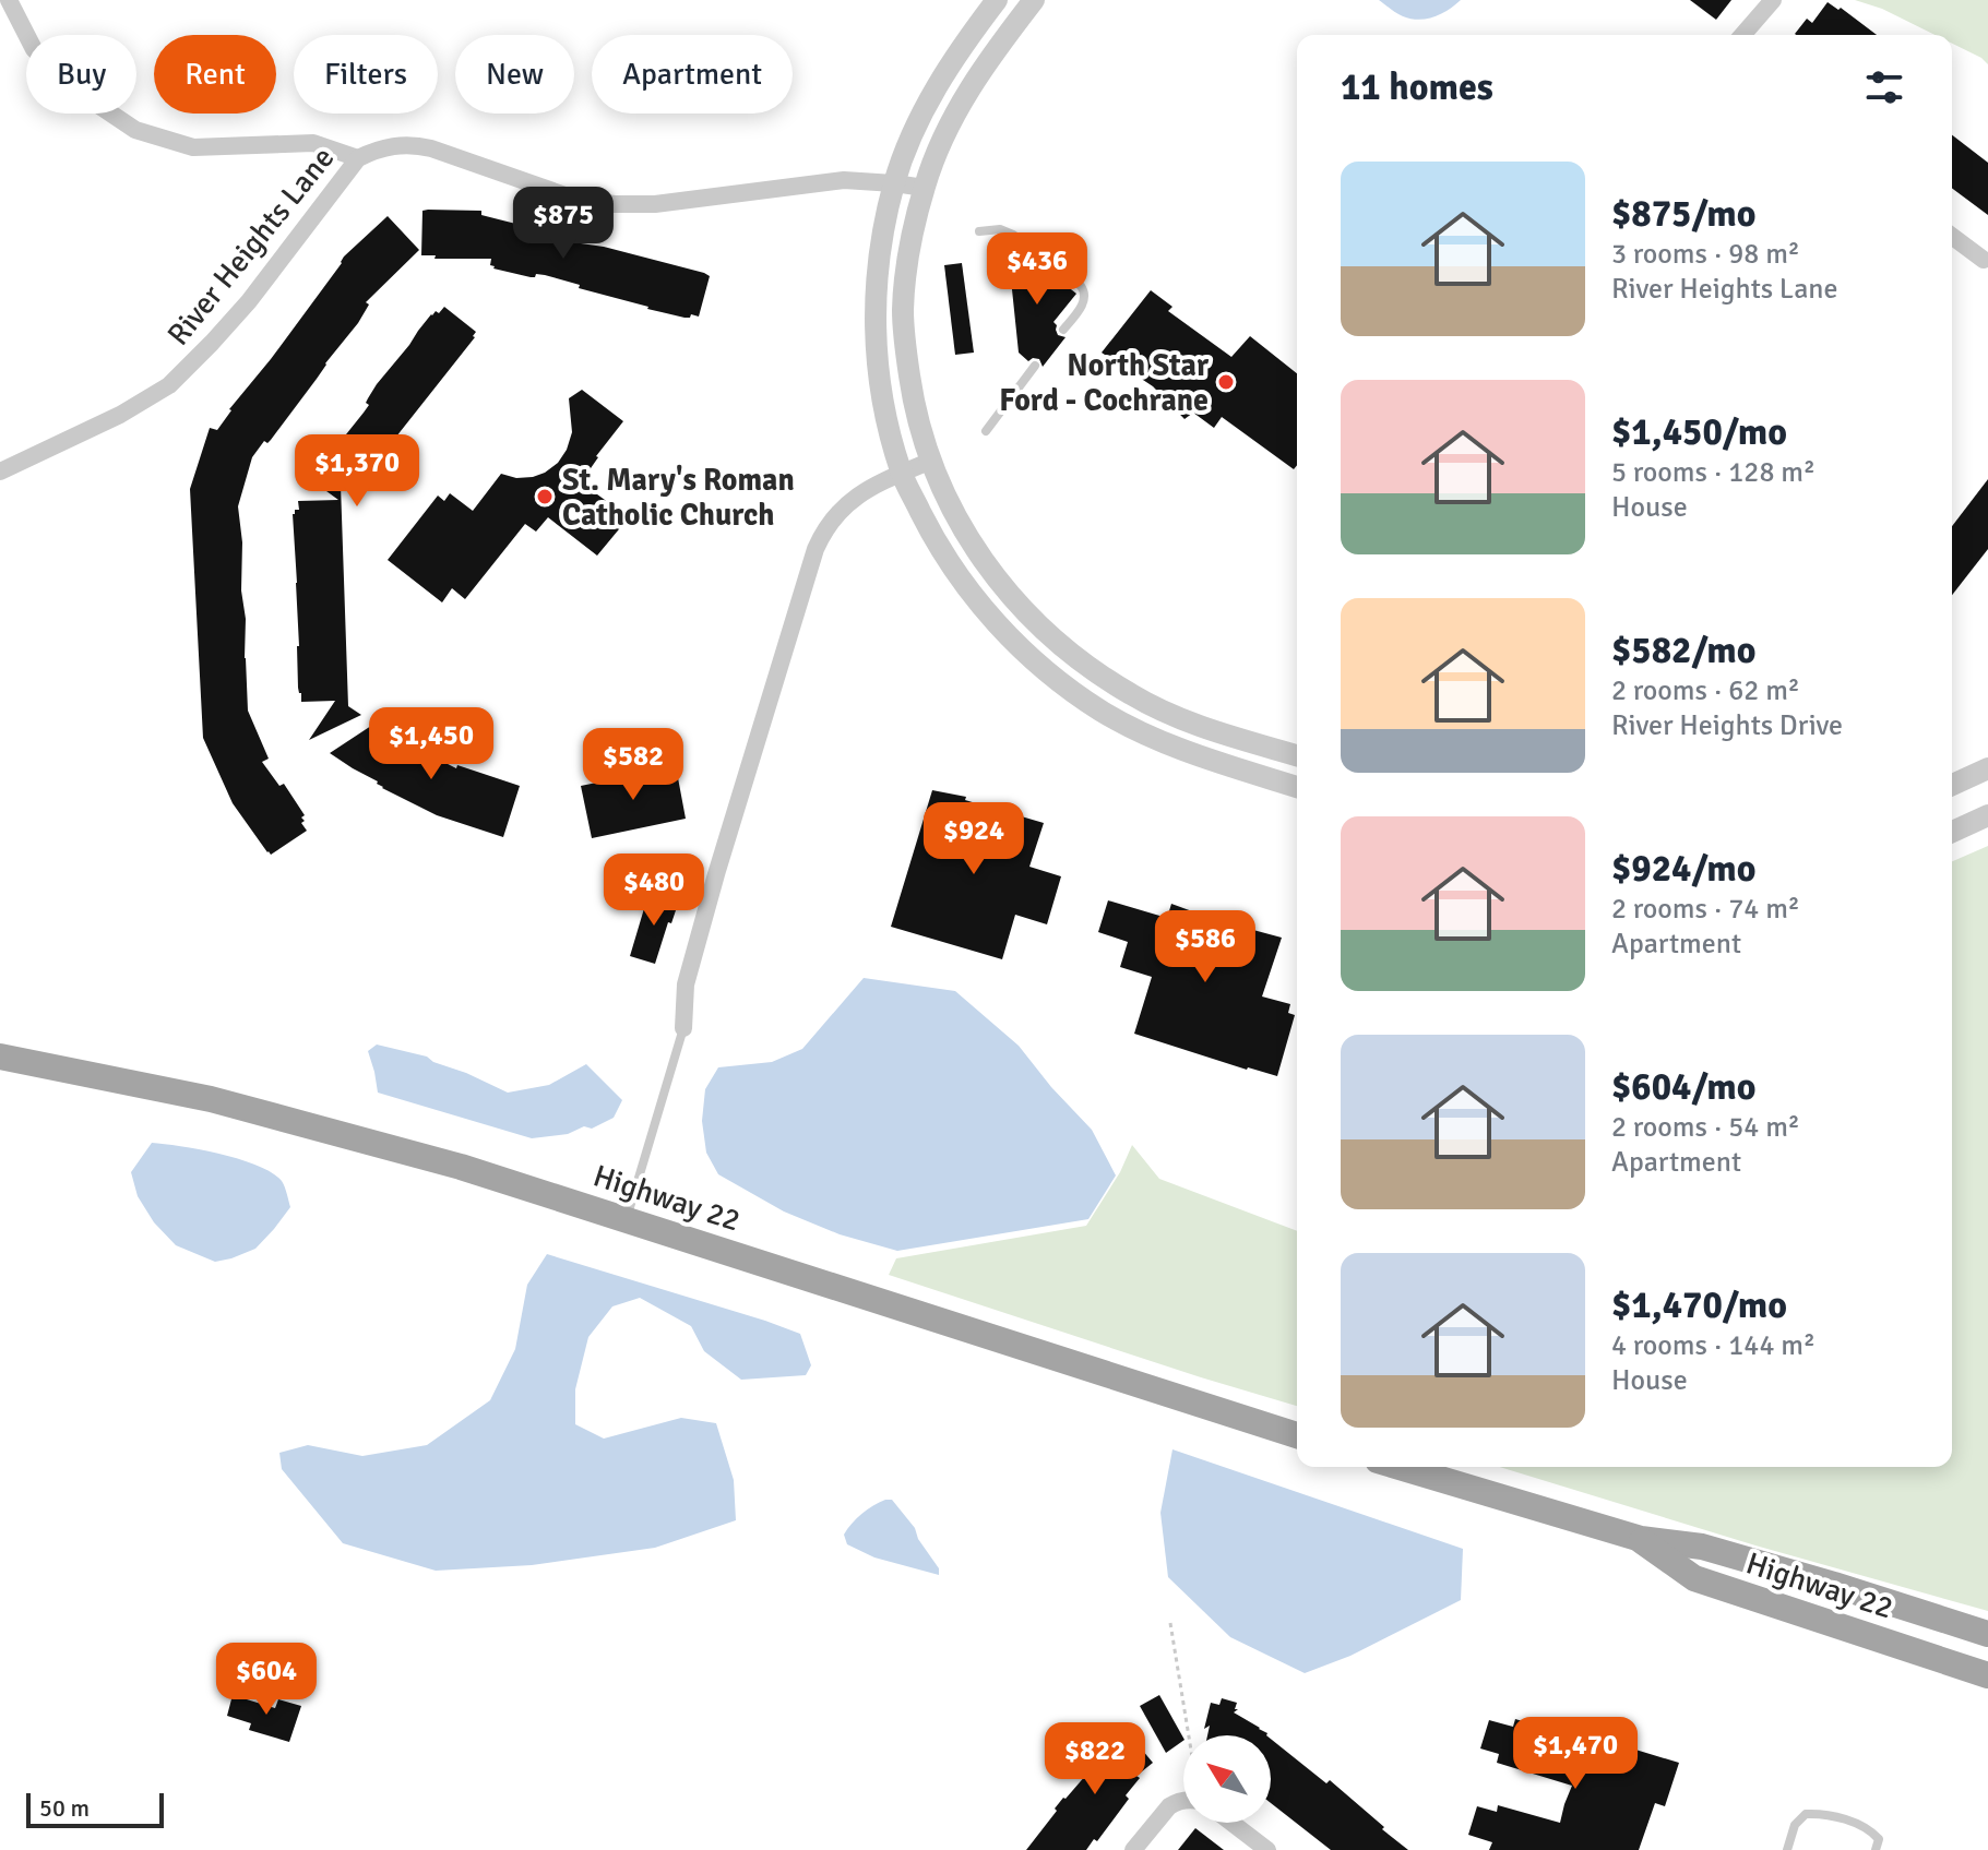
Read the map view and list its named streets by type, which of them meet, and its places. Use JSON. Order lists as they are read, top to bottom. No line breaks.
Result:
{"streets":{"main road":["Highway 22"],"street":["River Heights Lane"]},"places":["North Star Ford - Cochrane","St. Mary's Roman Catholic Church"],"scale_bar":"50 m","north":"top left","page":{"chip":["Buy","Rent","Filters","New","Apartment"],"heading":"11 homes","list":[{"name":"$875/mo","note":"3 rooms · 98 m² · River Heights Lane"},{"name":"$1,450/mo","note":"5 rooms · 128 m² · House"},{"name":"$582/mo","note":"2 rooms · 62 m² · River Heights Drive"},{"name":"$924/mo","note":"2 rooms · 74 m² · Apartment"},{"name":"$604/mo","note":"2 rooms · 54 m² · Apartment"},{"name":"$1,470/mo","note":"4 rooms · 144 m² · House"}],"price":["$875","$436","$1,370","$1,450","$582","$924","$480","$586","$604","$1,470","$822"],"scale":"50 m"}}
